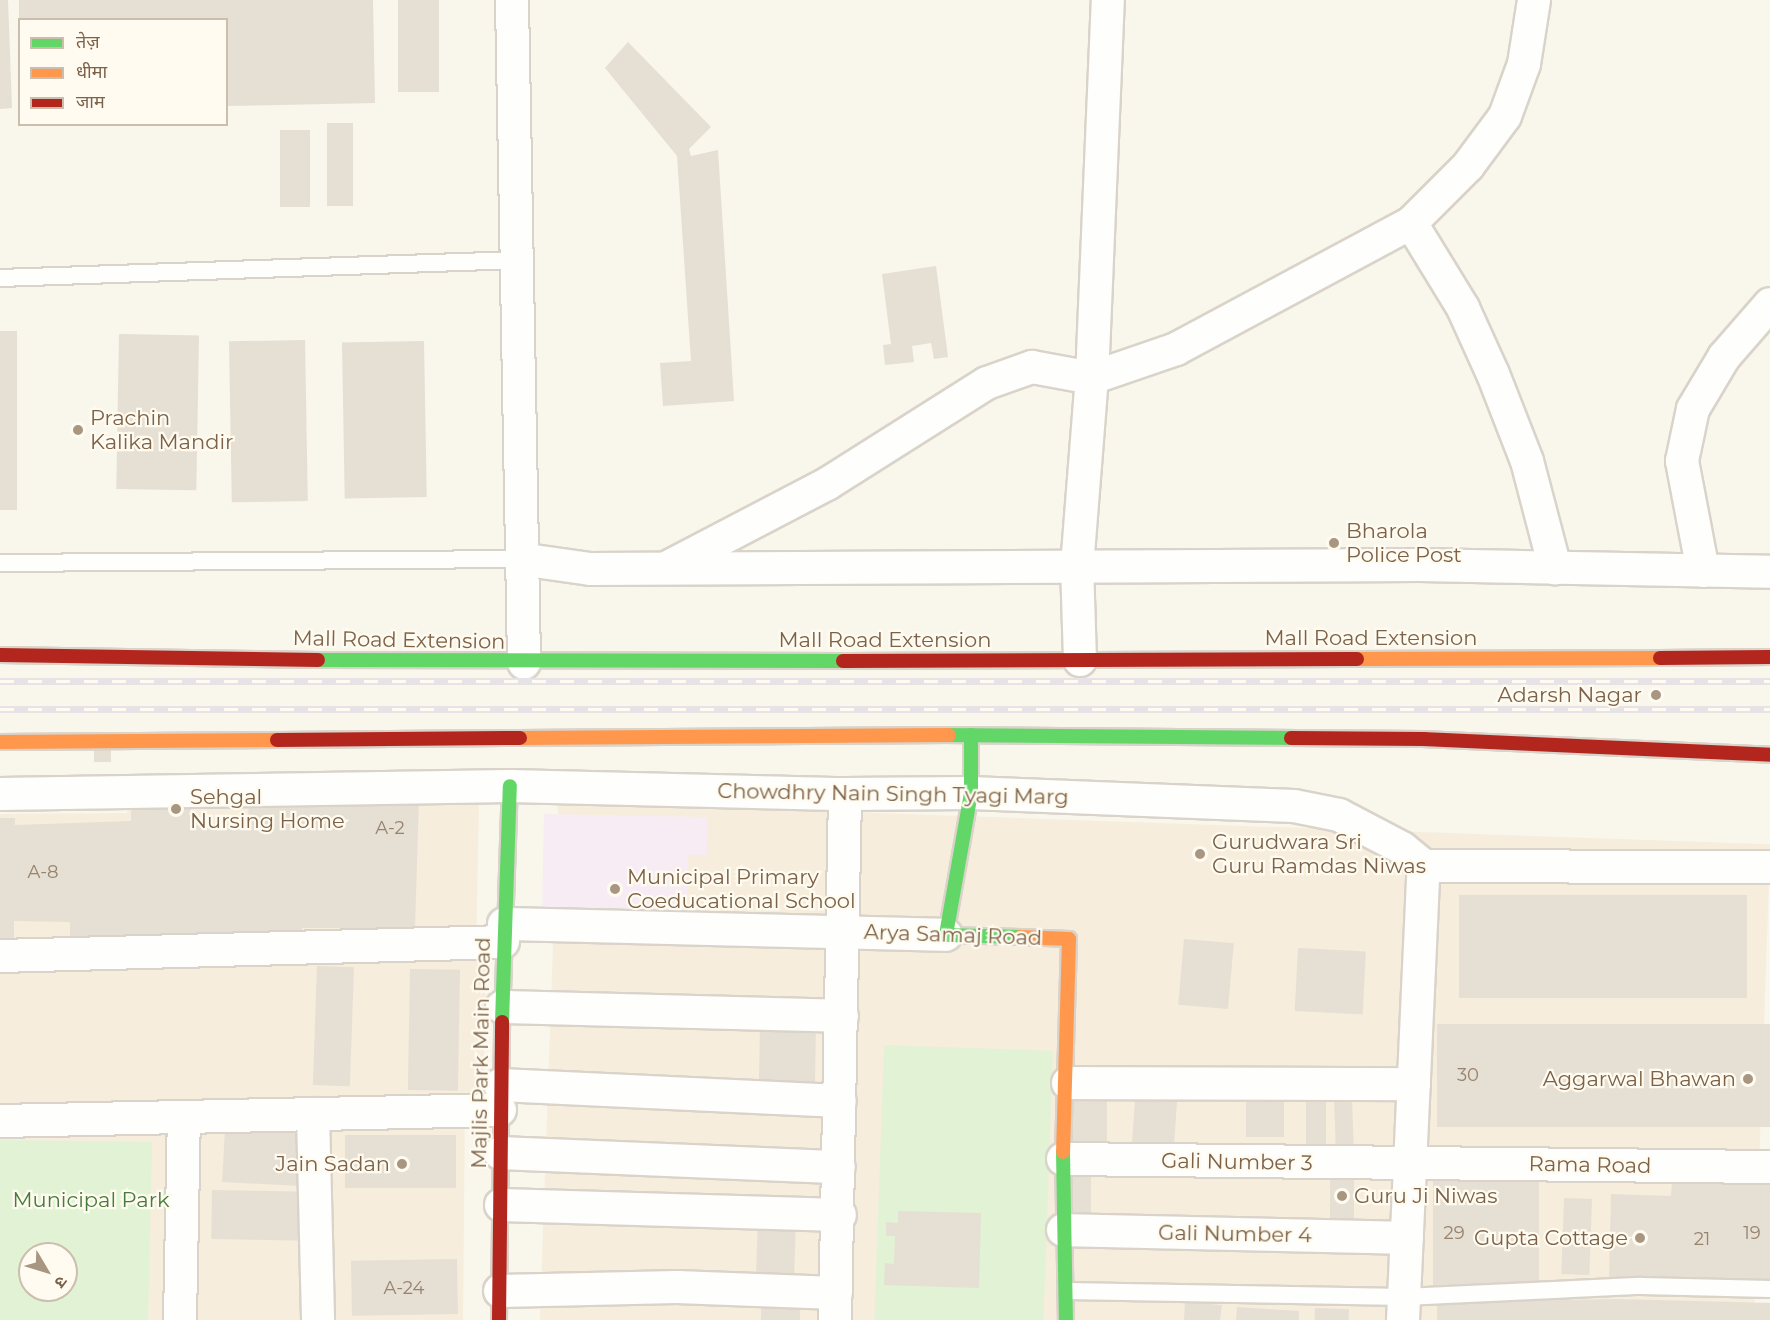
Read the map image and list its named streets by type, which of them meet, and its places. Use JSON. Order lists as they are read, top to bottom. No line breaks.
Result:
{"streets":{"main road":["Mall Road Extension","Arya Samaj Road","Majlis Park Main Road"],"street":["Chowdhry Nain Singh Tyagi Marg","Gali Number 3","Rama Road","Gali Number 4"]},"crossings":[["Chowdhry Nain Singh Tyagi Marg","Majlis Park Main Road"],["Arya Samaj Road","Gali Number 3"],["Arya Samaj Road","Gali Number 4"],["Gali Number 3","Rama Road"]],"parks":["Municipal Park"],"places":["Prachin Kalika Mandir","Bharola Police Post","Adarsh Nagar","Sehgal Nursing Home","Gurudwara Sri Guru Ramdas Niwas","Municipal Primary Coeducational School","Aggarwal Bhawan","Jain Sadan","Guru Ji Niwas","Gupta Cottage"],"house_numbers":["A-2","A-8","30","29","19","21","A-24"],"legend":["तेज़","धीमा","जाम"],"north":"bottom right"}
